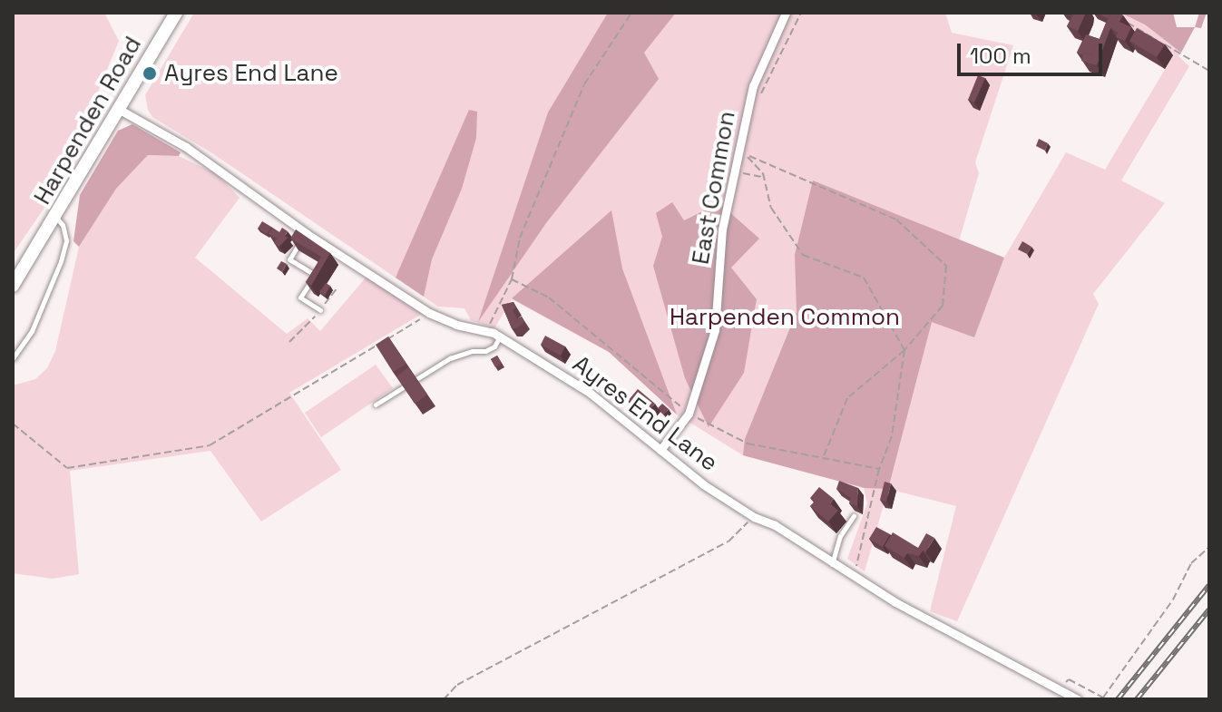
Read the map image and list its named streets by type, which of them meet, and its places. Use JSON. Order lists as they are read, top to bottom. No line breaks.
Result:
{"streets":{"main road":["Harpenden Road"],"street":["East Common","Ayres End Lane"]},"crossings":[["Harpenden Road","Ayres End Lane"],["East Common","Ayres End Lane"]],"parks":["Harpenden Common"],"places":["Ayres End Lane"],"scale_bar":"100 m"}
